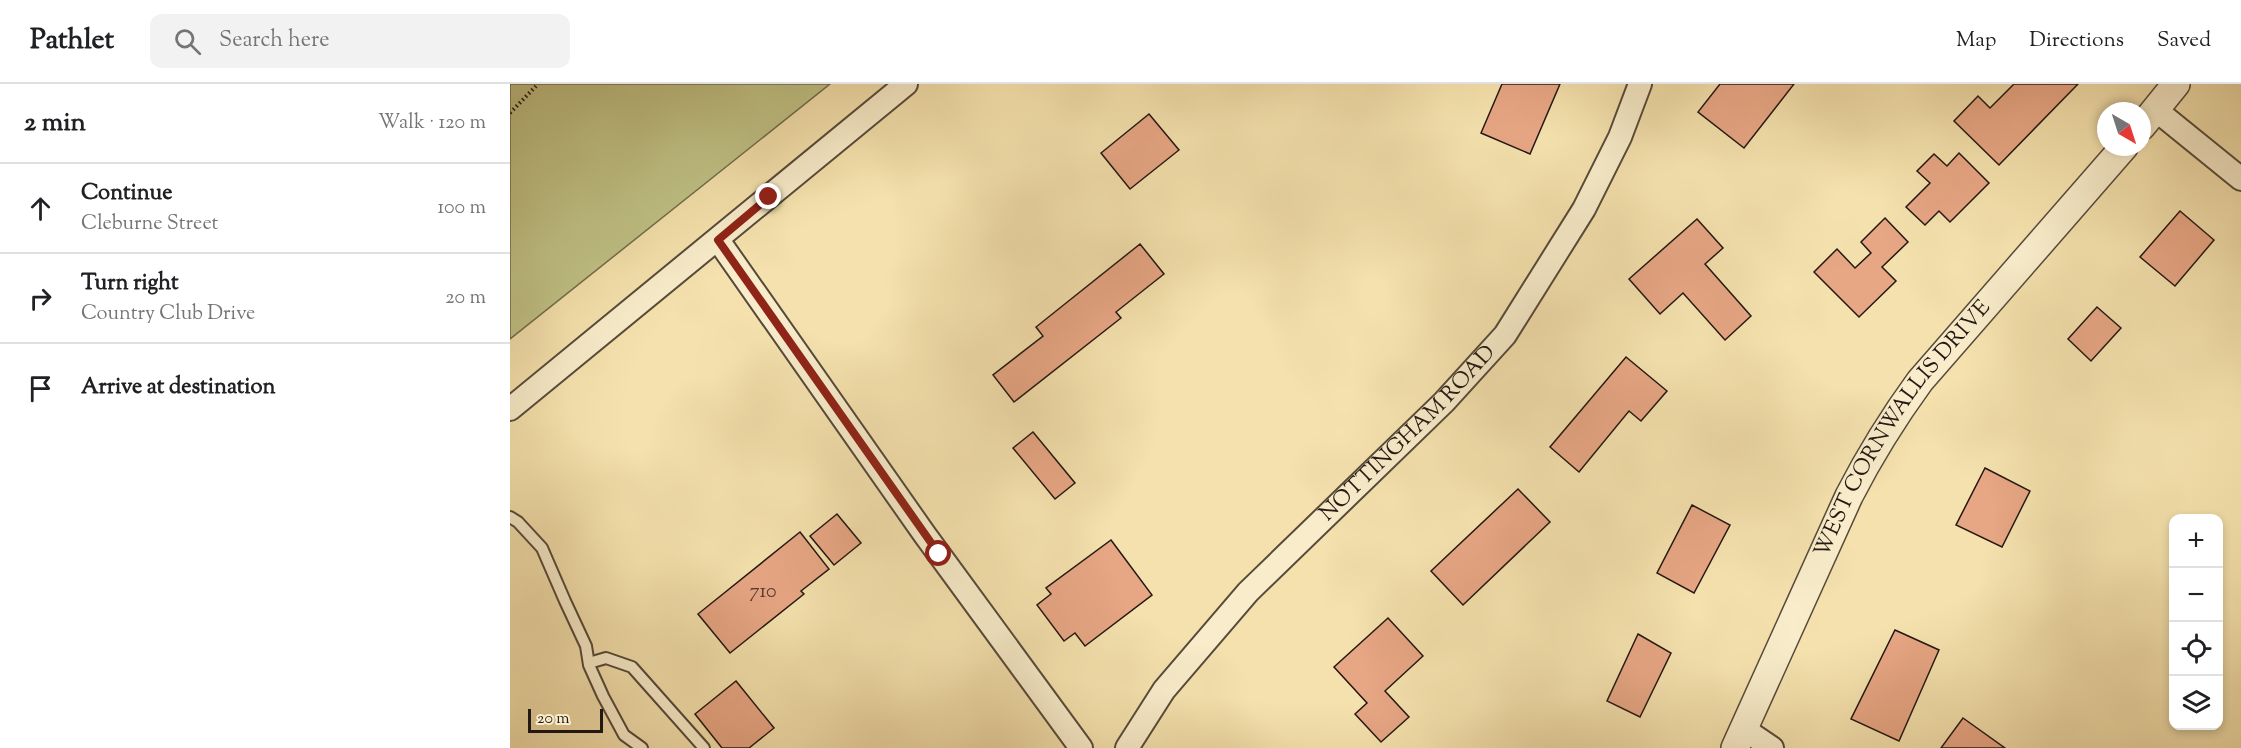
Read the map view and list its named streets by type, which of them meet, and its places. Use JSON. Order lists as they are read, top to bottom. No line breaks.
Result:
{"streets":{"street":["WEST CORNWALLIS DRIVE","NOTTINGHAM ROAD"]},"house_numbers":["710"],"scale_bar":"20 m","north":"bottom right","page":{"header":"Pathlet","search":"Search here","nav":["Map","Directions","Saved"],"heading":["2 min","Walk · 120 m"],"list":[["Continue","Cleburne Street","100 m"],["Turn right","Country Club Drive","20 m"],"Arrive at destination"],"map_buttons":["+","−"],"scale":"20 m"}}
